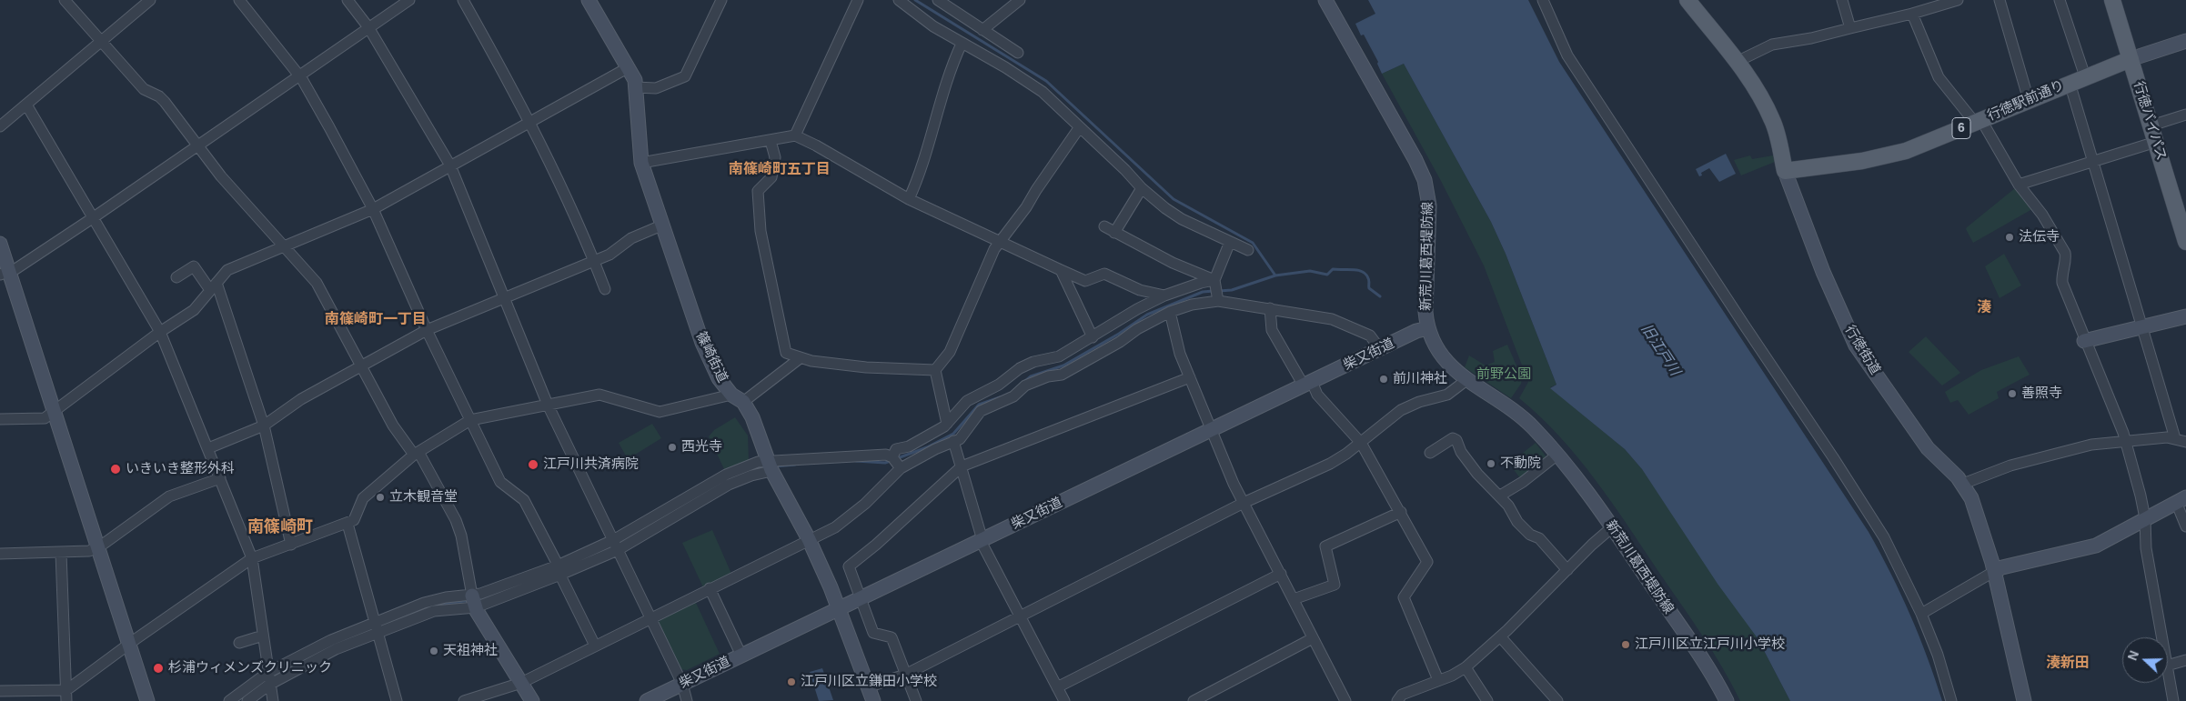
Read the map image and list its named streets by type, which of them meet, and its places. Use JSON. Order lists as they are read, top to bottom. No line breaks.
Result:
{"streets":{"main road":["行徳駅前通り","行徳バイパス","6","行徳街道"],"street":["新荒川葛西堤防線","柴又街道","篠崎街道"]},"crossings":[["行徳駅前通り","行徳バイパス"],["行徳駅前通り","行徳街道"],["新荒川葛西堤防線","柴又街道"],["柴又街道","篠崎街道"]],"districts":["南篠崎町五丁目","湊","南篠崎町一丁目","南篠崎町","湊新田"],"water":["旧江戸川"],"parks":["前野公園"],"places":["法伝寺","前川神社","善照寺","西光寺","不動院","江戸川共済病院","いきいき整形外科","立木観音堂","江戸川区立江戸川小学校","天祖神社","杉浦ウィメンズクリニック","江戸川区立鎌田小学校"],"north":"left"}
